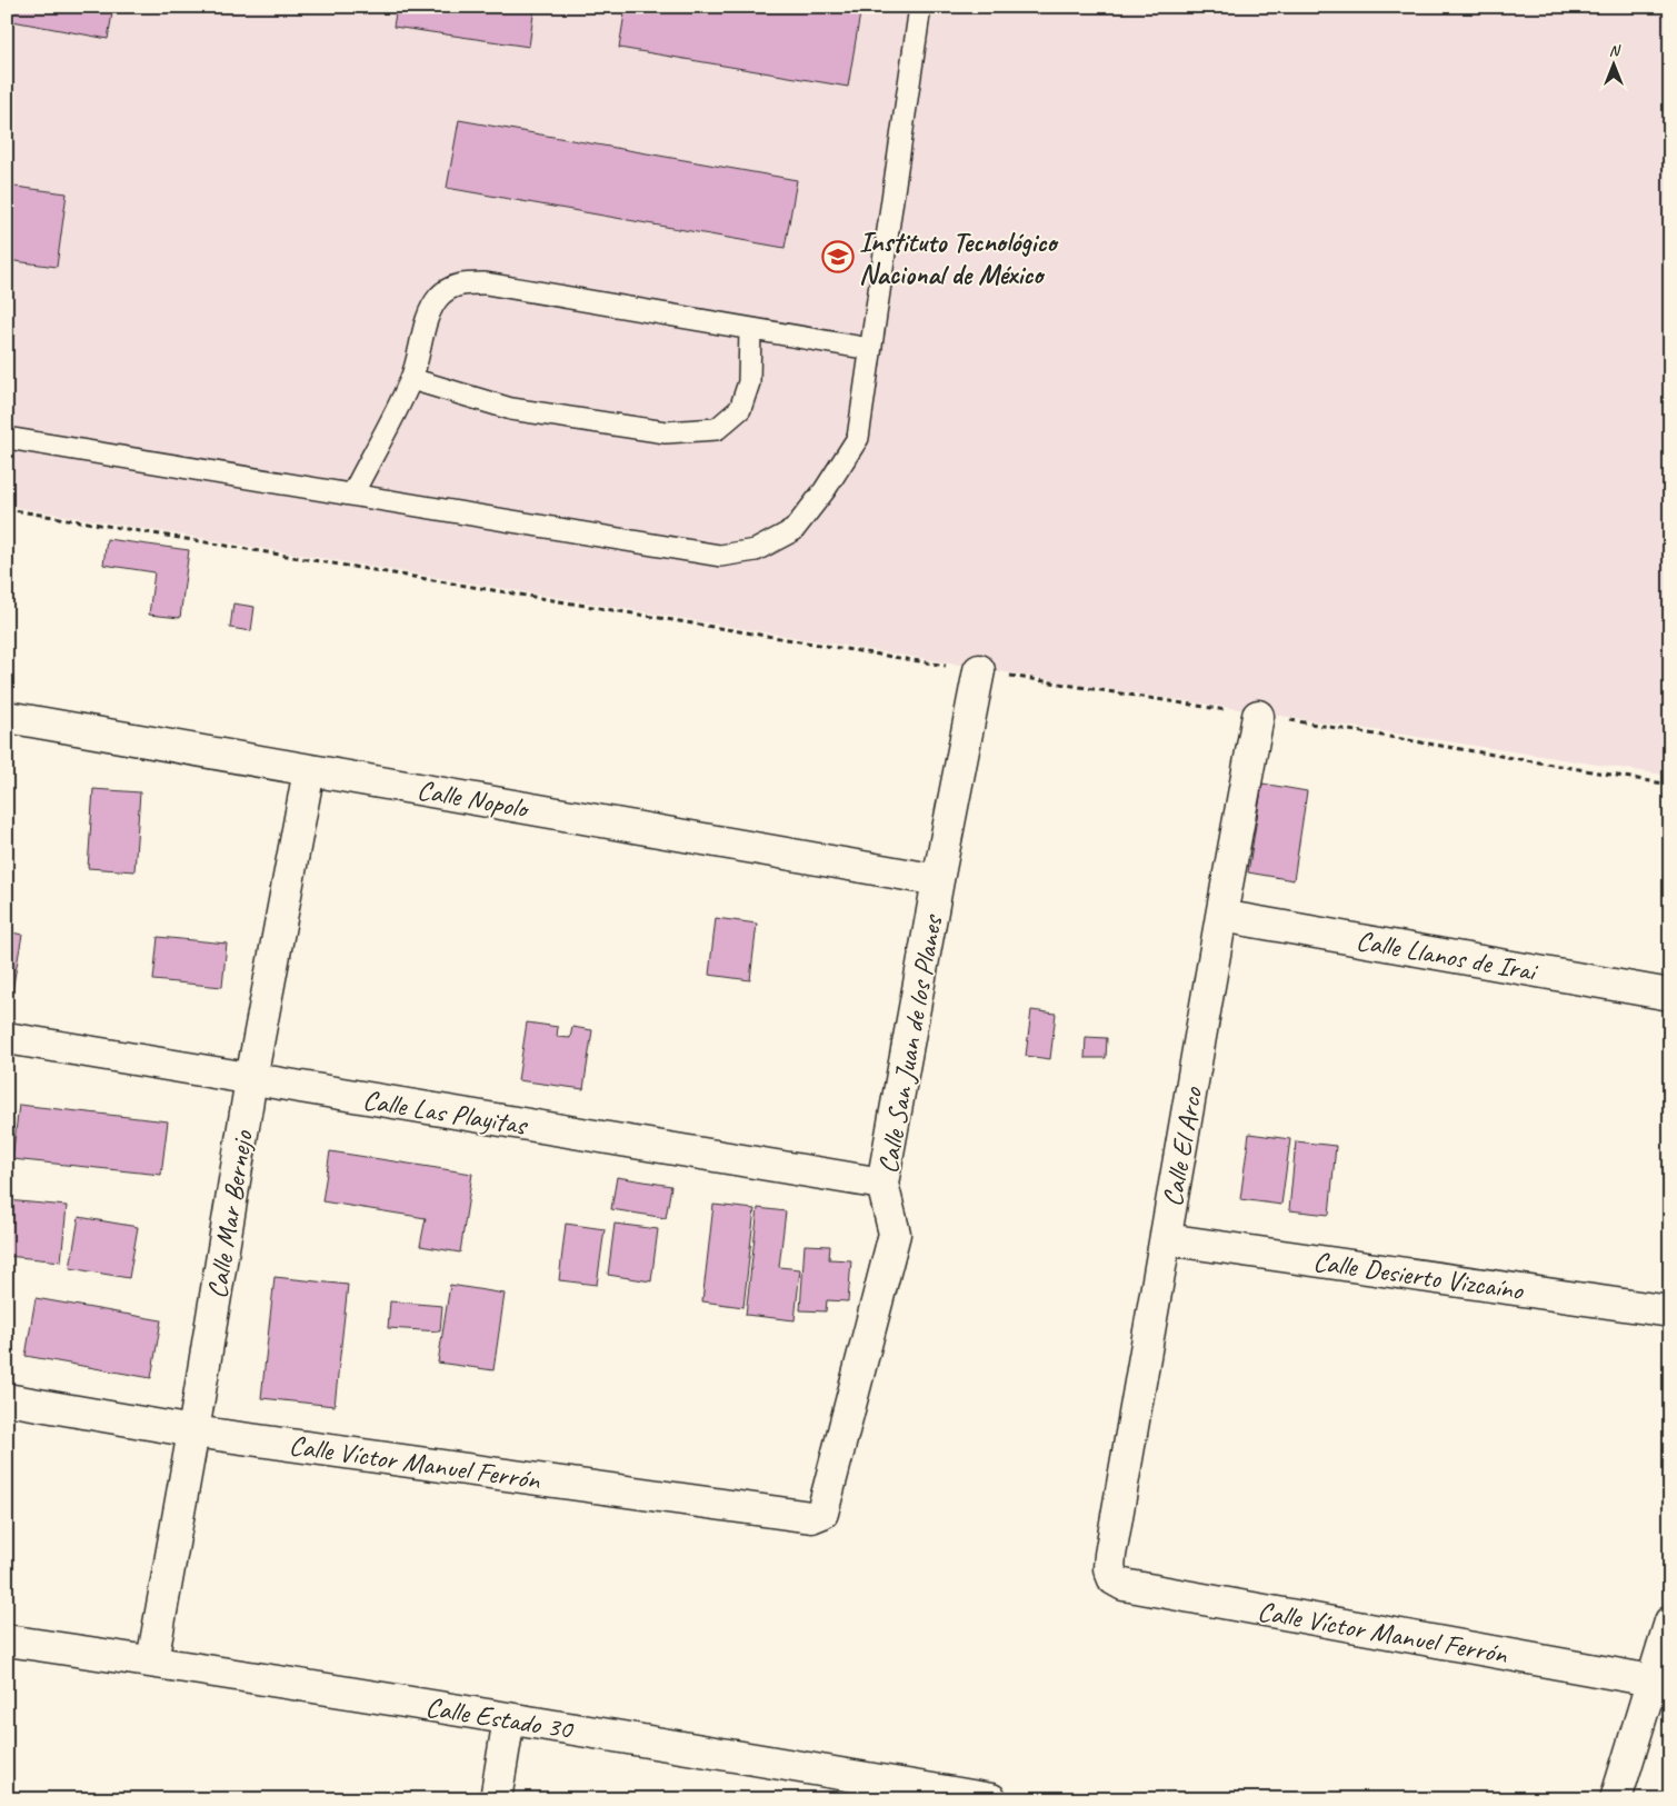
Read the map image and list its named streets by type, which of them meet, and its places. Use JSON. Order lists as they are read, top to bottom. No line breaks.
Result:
{"streets":{"street":["Calle Nopolo","Calle Llanos de Irai","Calle San Juan de los Planes","Calle Las Playitas","Calle El Arco","Calle Mar Bernejo","Calle Desierto Vizcaíno","Calle Víctor Manuel Ferrón","Calle Estado 30"]},"crossings":[["Calle Nopolo","Calle San Juan de los Planes"],["Calle Nopolo","Calle Mar Bernejo"],["Calle Llanos de Irai","Calle El Arco"],["Calle San Juan de los Planes","Calle Las Playitas"],["Calle San Juan de los Planes","Calle Víctor Manuel Ferrón"],["Calle Las Playitas","Calle Mar Bernejo"],["Calle El Arco","Calle Desierto Vizcaíno"],["Calle El Arco","Calle Víctor Manuel Ferrón"],["Calle Mar Bernejo","Calle Víctor Manuel Ferrón"],["Calle Mar Bernejo","Calle Estado 30"]],"places":{"school or university":["Instituto Tecnológico Nacional de México"]},"north":"top"}
